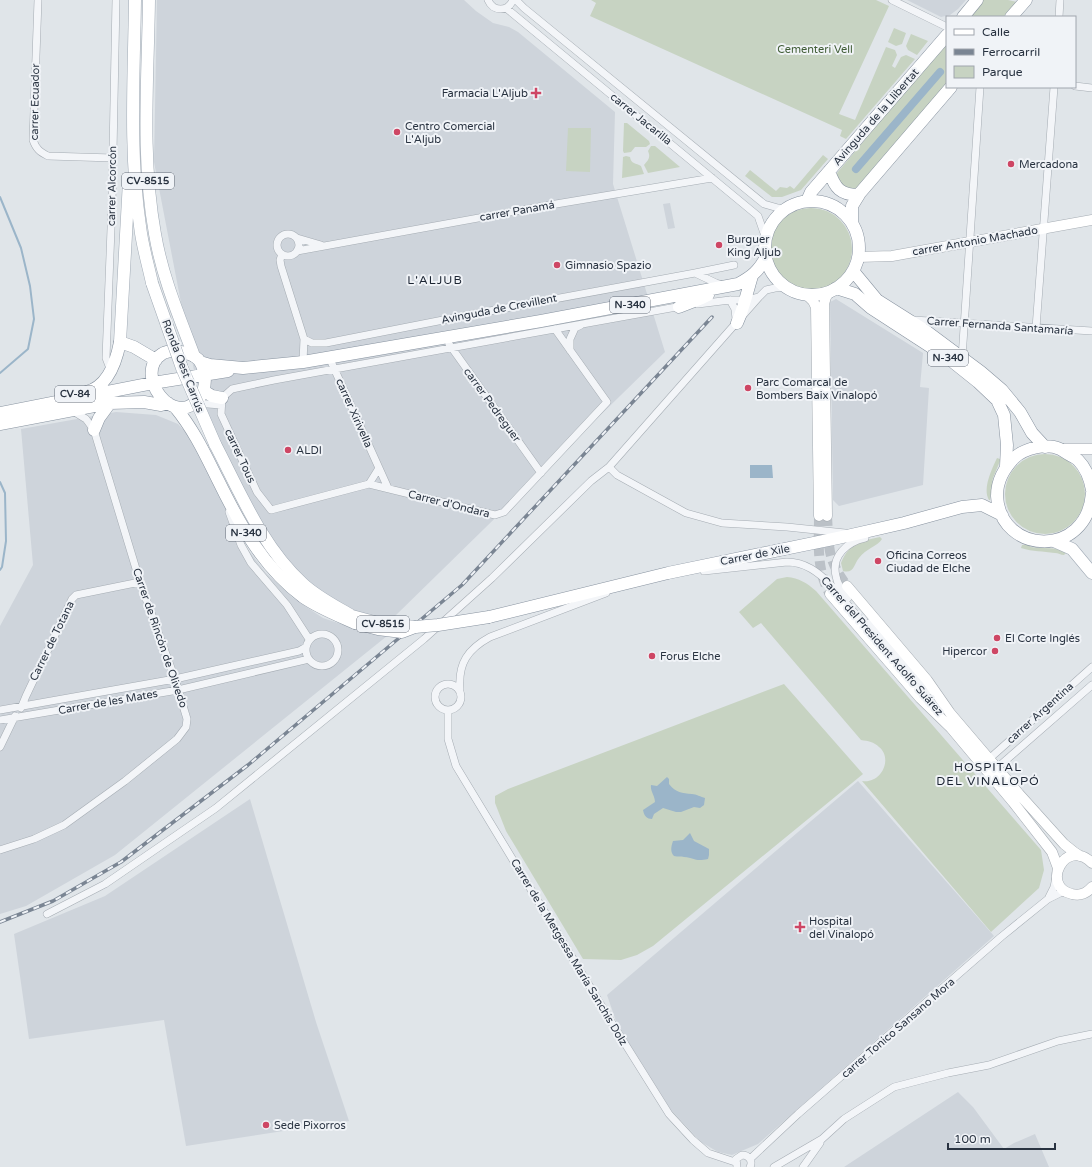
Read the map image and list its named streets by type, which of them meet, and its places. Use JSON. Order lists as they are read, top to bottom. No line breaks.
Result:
{"streets":{"main road":["Avinguda de la Llibertat","CV-8515","carrer Antonio Machado","N-340","Avinguda de Crevillent","Ronda Oest Carrús","CV-84","Carrer de Xile","Carrer del President Adolfo Suárez"],"street":["carrer Ecuador","carrer Jacarilla","carrer Alcorcón","carrer Panamá","Carrer Fernanda Santamaría","carrer Pedreguer","carrer Xirivella","carrer Tous","Carrer d'Ondara","Carrer de Rincón de Olivedo","Carrer de Totana","Carrer de les Mates","carrer Argentina","Carrer de la Metgessa María Sanchis Dolz","carrer Tonico Sansano Mora"]},"crossings":[["carrer Ecuador","carrer Alcorcón"],["Avinguda de la Llibertat","carrer Jacarilla"],["Avinguda de la Llibertat","carrer Antonio Machado"],["Avinguda de la Llibertat","N-340"],["Avinguda de la Llibertat","Avinguda de Crevillent"],["carrer Jacarilla","carrer Panamá"],["carrer Jacarilla","carrer Antonio Machado"],["carrer Jacarilla","N-340"],["carrer Jacarilla","Avinguda de Crevillent"],["carrer Alcorcón","CV-84"],["carrer Antonio Machado","N-340"],["carrer Antonio Machado","Avinguda de Crevillent"],["N-340","Avinguda de Crevillent"],["N-340","Carrer Fernanda Santamaría"],["N-340","Ronda Oest Carrús"],["N-340","CV-84"],["N-340","Carrer de Xile"],["N-340","Carrer de Rincón de Olivedo"],["Avinguda de Crevillent","Ronda Oest Carrús"],["Avinguda de Crevillent","carrer Pedreguer"],["Avinguda de Crevillent","carrer Xirivella"],["Avinguda de Crevillent","carrer Tous"],["Ronda Oest Carrús","Carrer de Xile"],["carrer Pedreguer","Carrer d'Ondara"],["carrer Xirivella","Carrer d'Ondara"],["carrer Tous","Carrer d'Ondara"],["Carrer de Xile","Carrer del President Adolfo Suárez"],["Carrer de Rincón de Olivedo","Carrer de Totana"],["Carrer de Rincón de Olivedo","Carrer de les Mates"],["Carrer de Totana","Carrer de les Mates"],["Carrer del President Adolfo Suárez","carrer Argentina"],["Carrer del President Adolfo Suárez","carrer Tonico Sansano Mora"]],"districts":["L'ALJUB","HOSPITAL DEL VINALOPÓ"],"parks":["Cementeri Vell"],"places":{"health":["Farmacia L'Aljub","Hospital del Vinalopó"],"other":["Centro Comercial L'Aljub","Mercadona","Burguer King Aljub","Gimnasio Spazio","Parc Comarcal de Bombers Baix Vinalopó","ALDI","Oficina Correos Ciudad de Elche","El Corte Inglés","Hipercor","Forus Elche","Sede Pixorros"]},"legend":["Calle","Ferrocarril","Parque"],"scale_bar":"100 m"}
